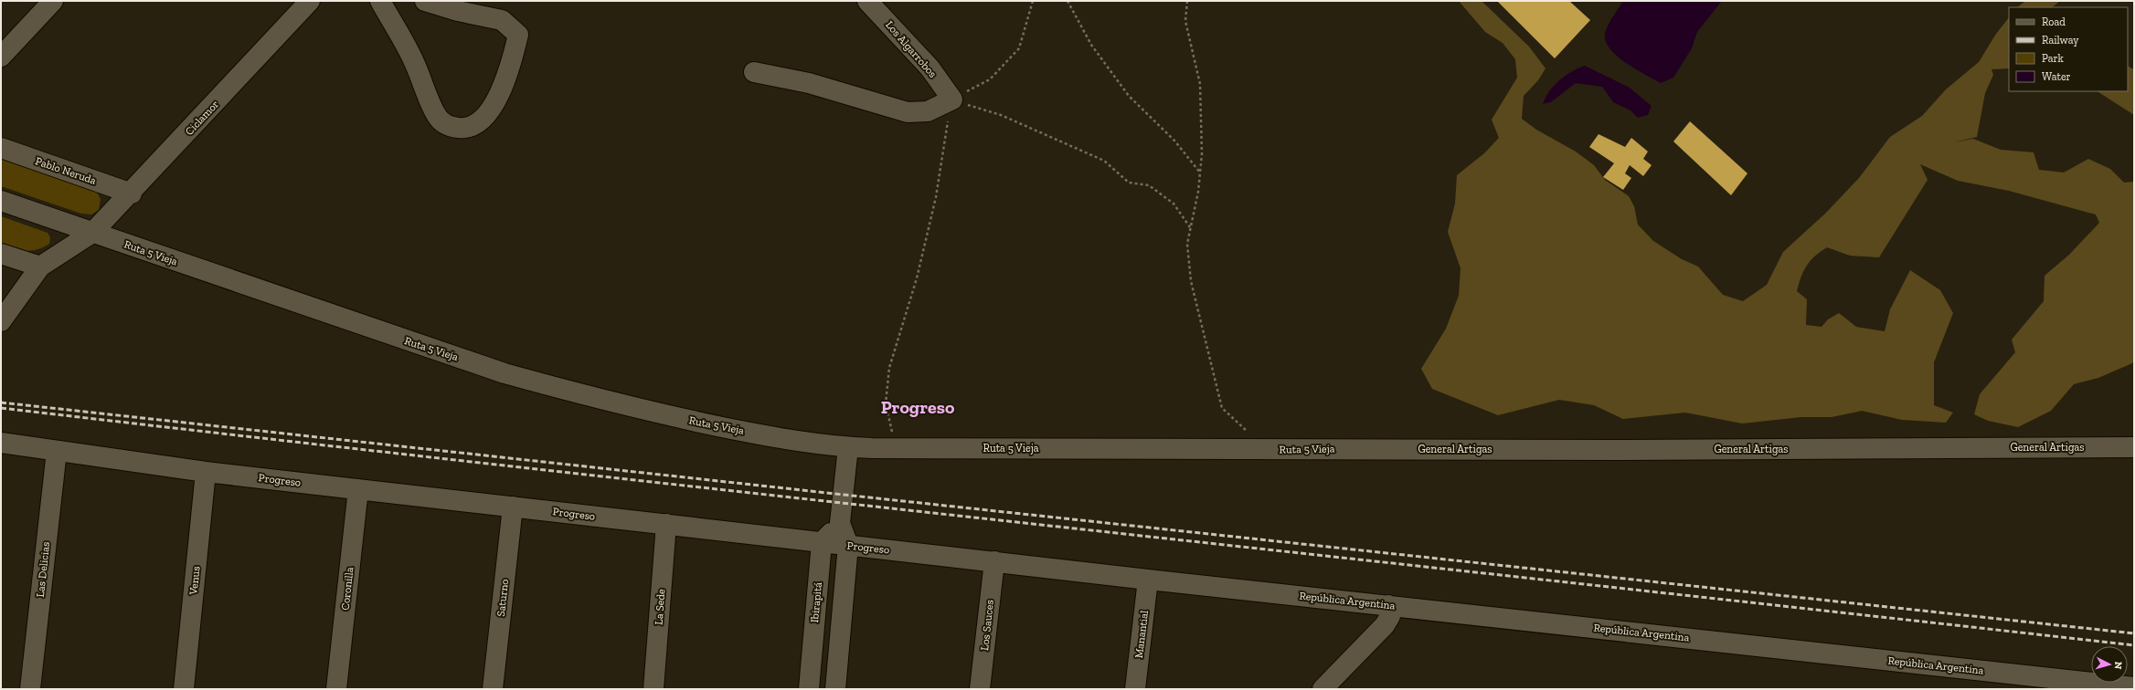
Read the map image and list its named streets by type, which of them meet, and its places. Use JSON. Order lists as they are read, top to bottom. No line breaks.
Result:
{"streets":{"street":["Los Algarrobos","Ciclamor","Pablo Neruda","Ruta 5 Vieja","General Artigas","Progreso","Las Delicias","Venus","Coronilla","Saturno","República Argentina","Ibirapitá","La Sede","Los Sauces","Manantial"]},"crossings":[["Ciclamor","Pablo Neruda"],["Ciclamor","Ruta 5 Vieja"],["Ruta 5 Vieja","General Artigas"],["Progreso","Las Delicias"],["Progreso","Venus"],["Progreso","Coronilla"],["Progreso","Saturno"],["Progreso","República Argentina"],["Progreso","Ibirapitá"],["Progreso","La Sede"],["Progreso","Los Sauces"],["Progreso","Manantial"],["República Argentina","Manantial"]],"districts":["Progreso"],"legend":["Road","Railway","Park","Water"],"north":"right"}
